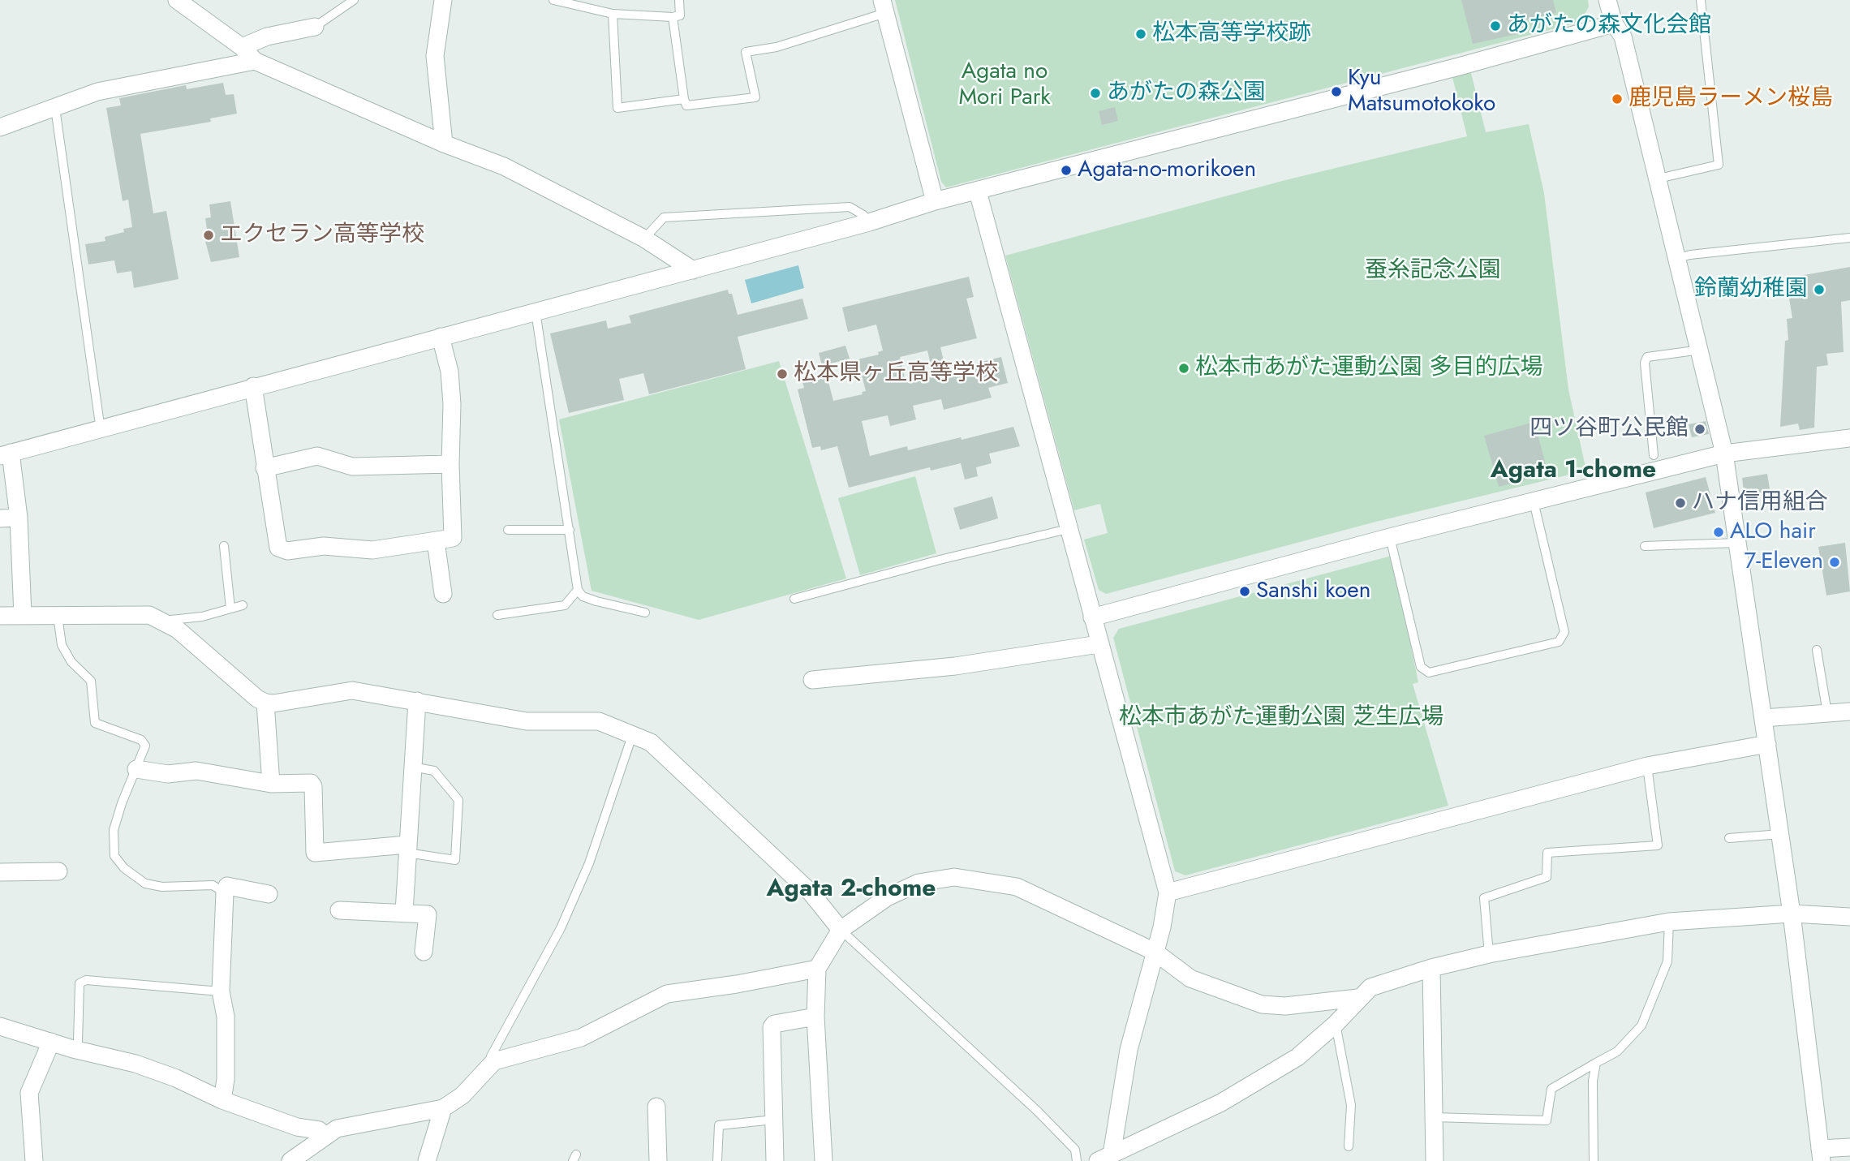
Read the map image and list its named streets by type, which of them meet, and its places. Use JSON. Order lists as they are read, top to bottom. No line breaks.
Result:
{"districts":["Agata 1-chome","Agata 2-chome"],"parks":["Agata no Mori Park","蚕糸記念公園","松本市あがた運動公園 芝生広場"],"places":["あがたの森文化会館","松本高等学校跡","Kyu Matsumotokoko","あがたの森公園","鹿児島ラーメン桜島","Agata-no-morikoen","エクセラン高等学校","鈴蘭幼稚園","松本市あがた運動公園 多目的広場","松本県ヶ丘高等学校","四ツ谷町公民館","ハナ信用組合","ALO hair","7-Eleven","Sanshi koen"]}
